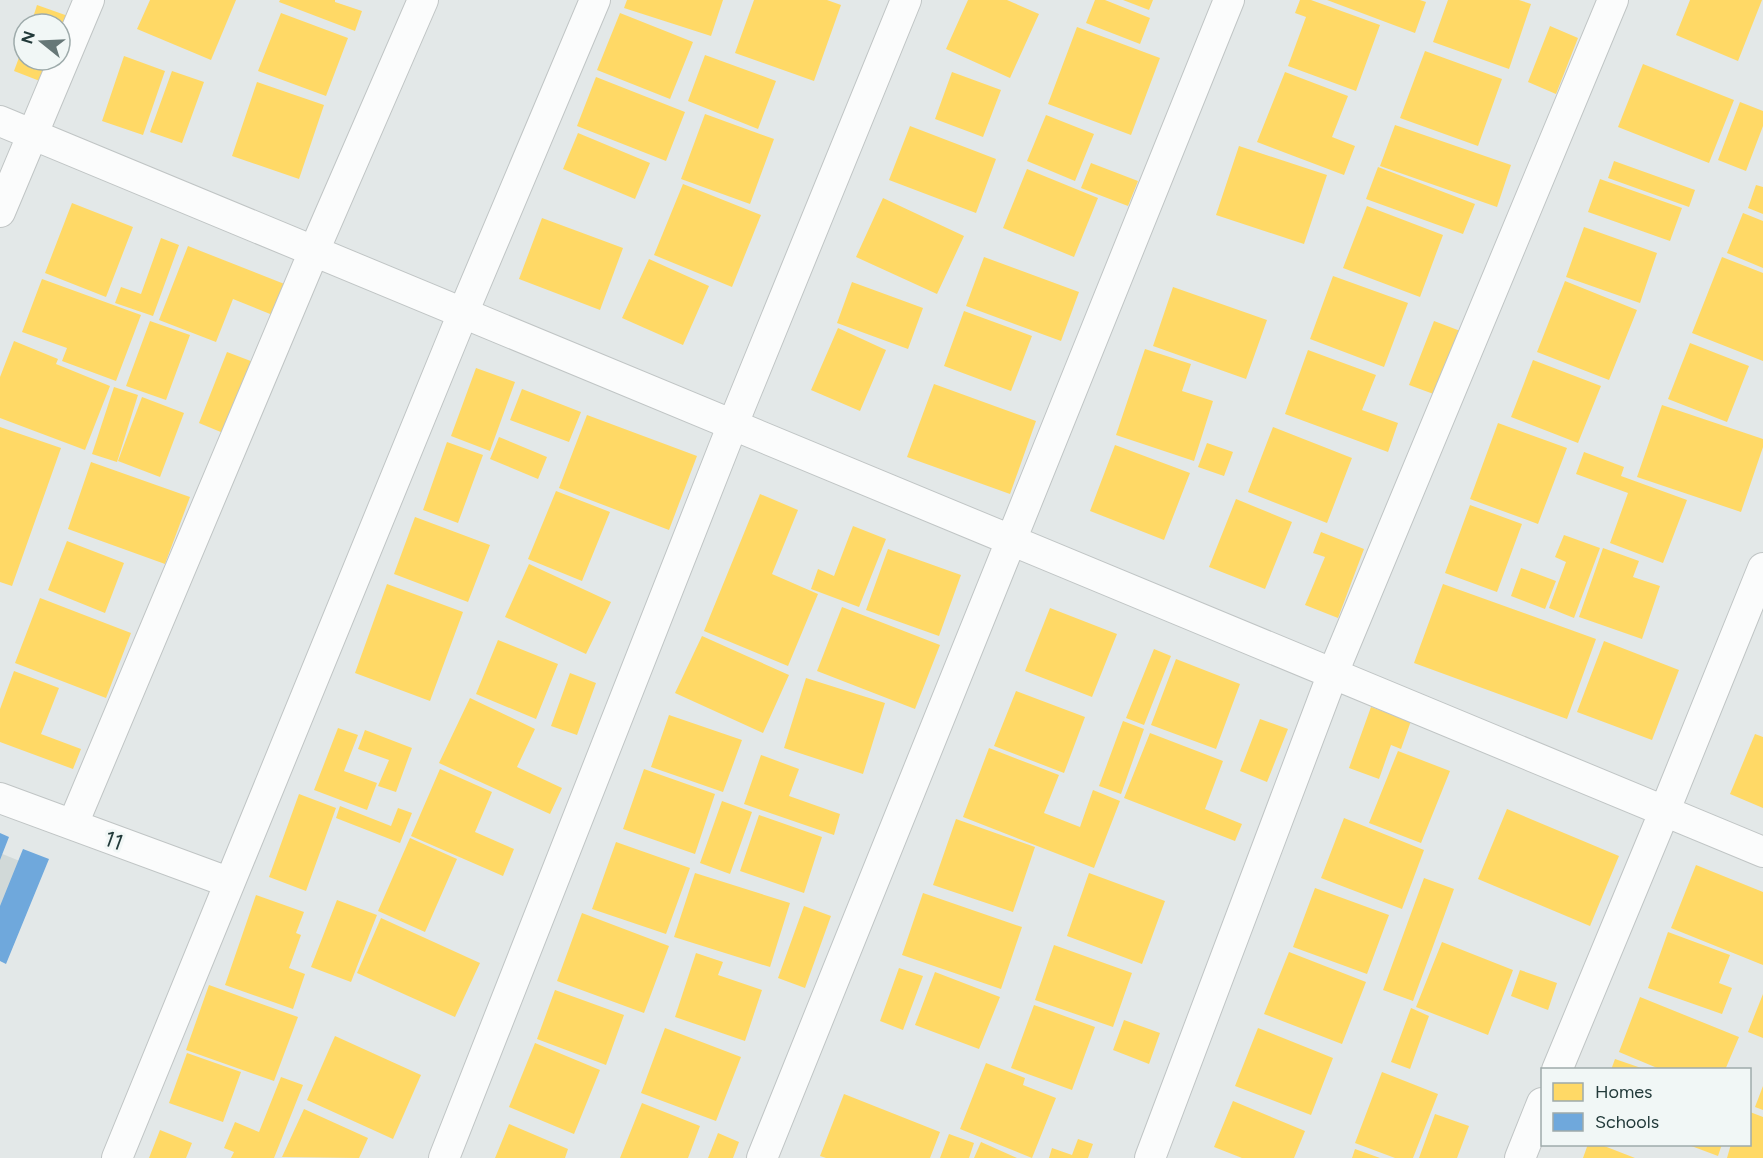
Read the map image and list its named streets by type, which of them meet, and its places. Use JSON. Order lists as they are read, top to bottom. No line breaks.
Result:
{"streets":{"street":["11"]},"legend":["Homes","Schools"],"north":"left"}
